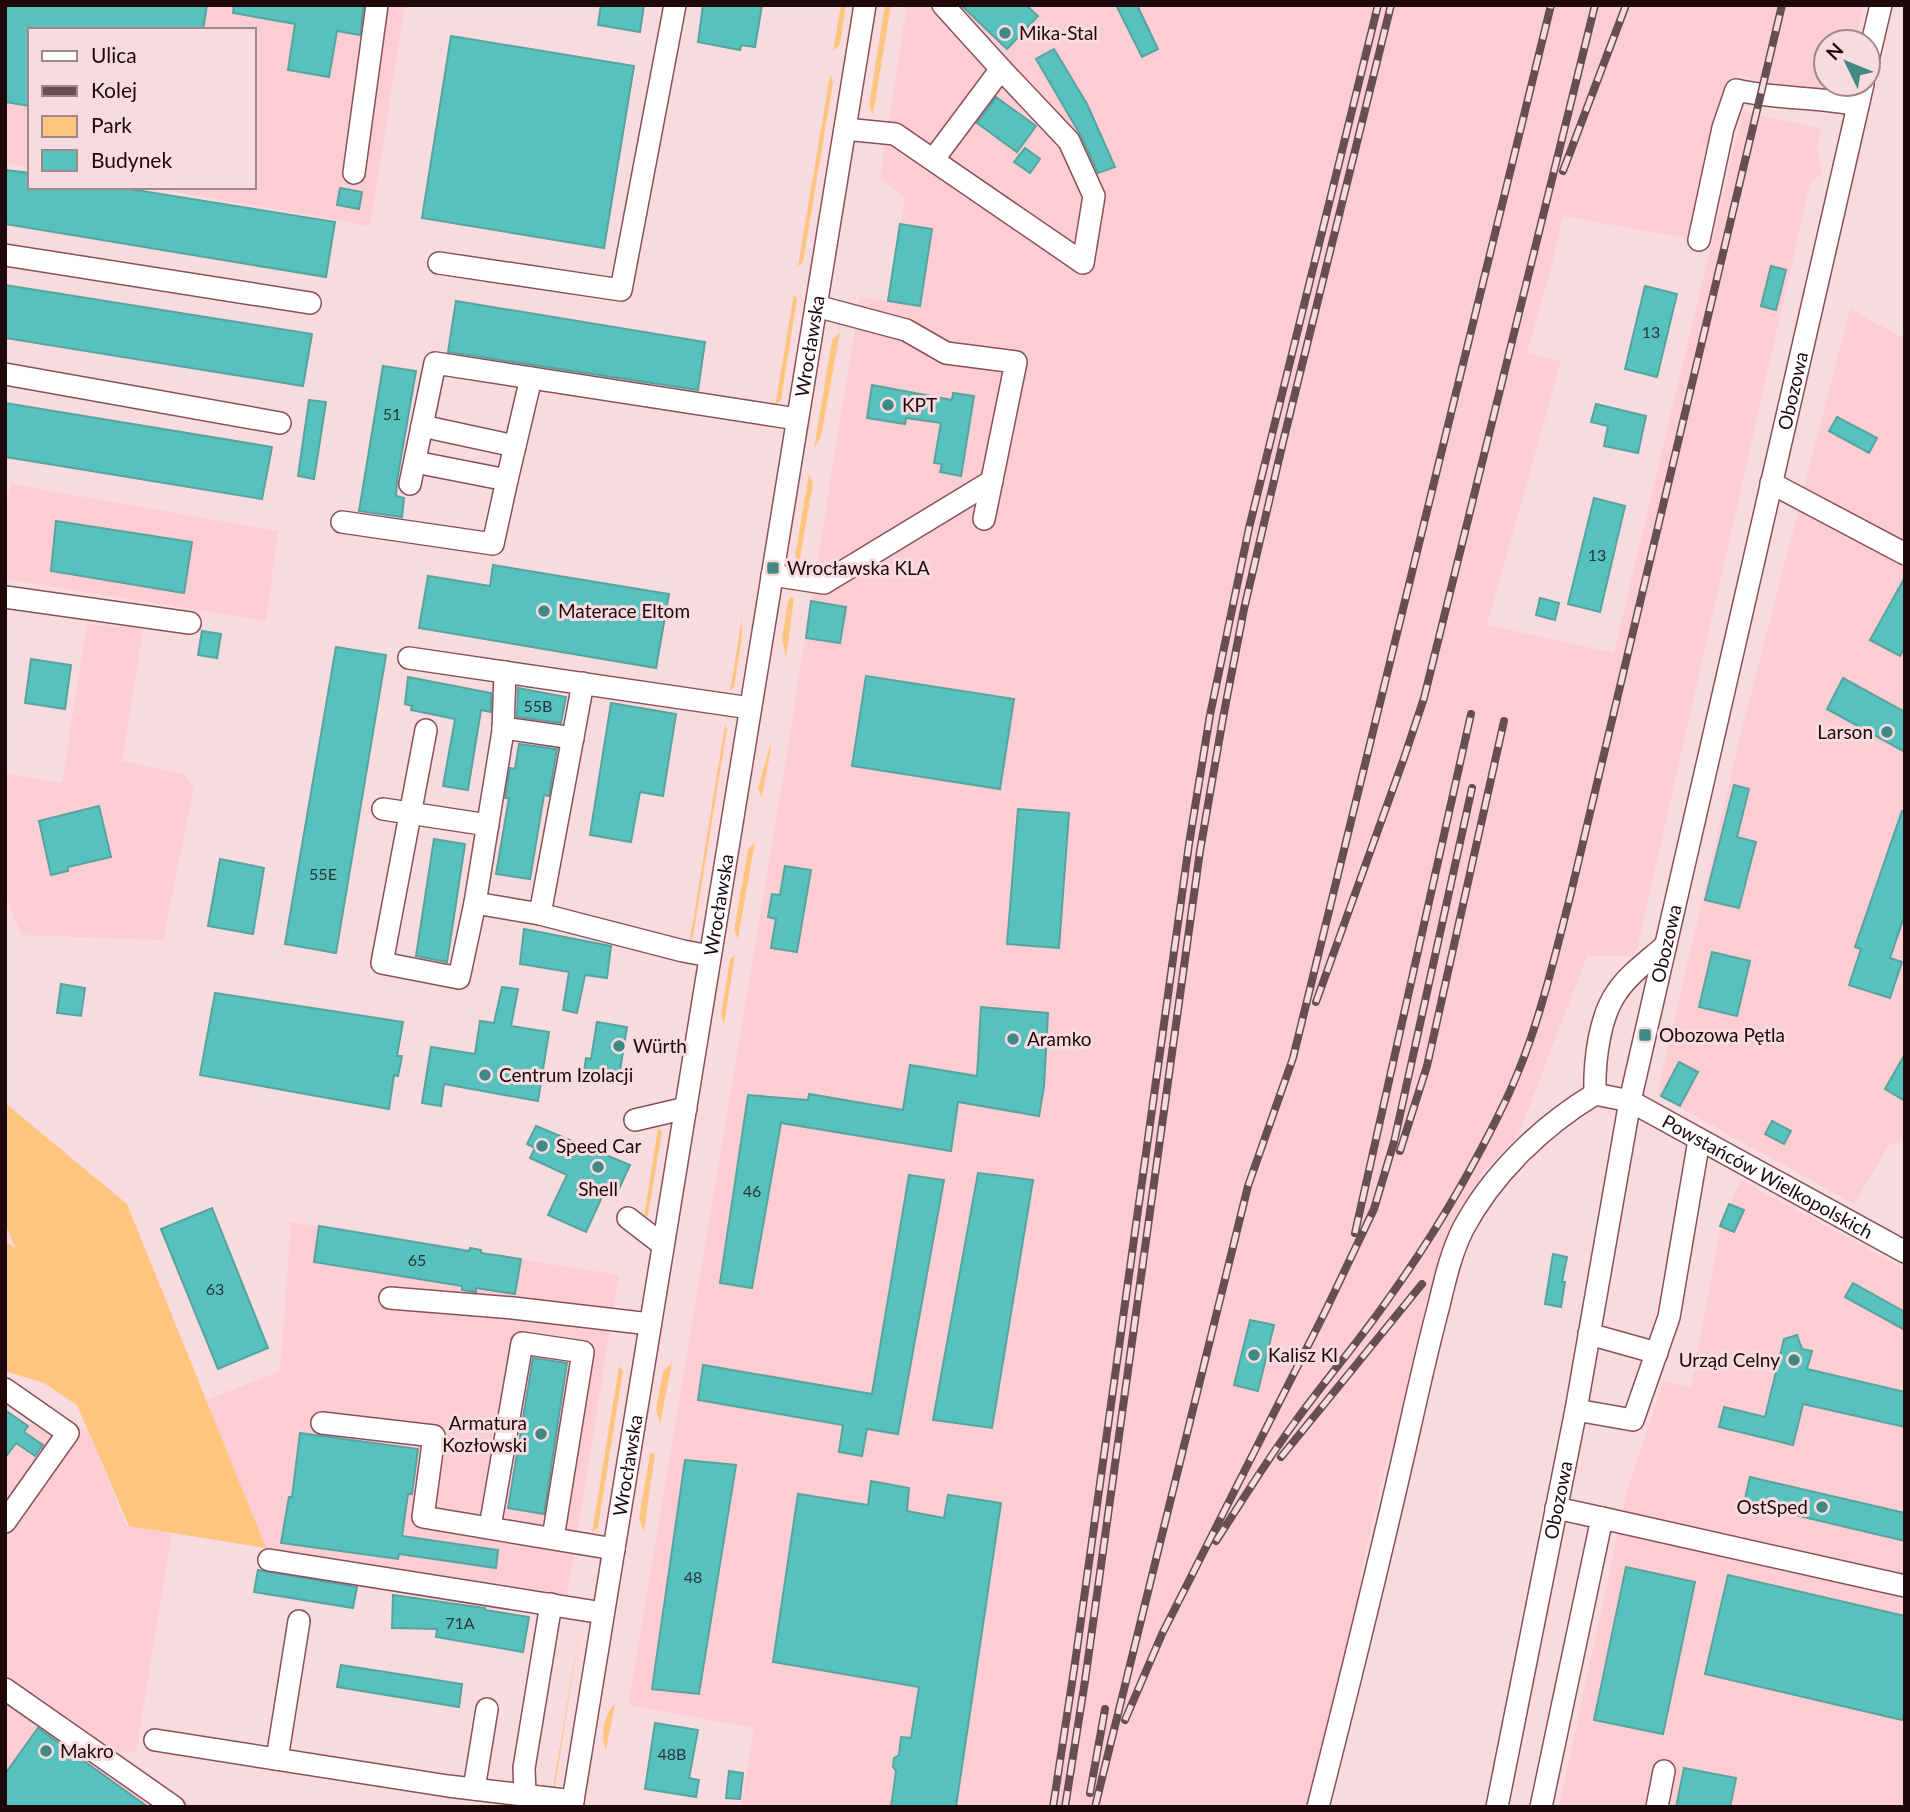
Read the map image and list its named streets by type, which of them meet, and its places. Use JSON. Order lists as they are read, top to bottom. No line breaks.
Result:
{"streets":{"street":["Wrocławska","Obozowa","Powstańców Wielkopolskich"]},"crossings":[["Obozowa","Powstańców Wielkopolskich"]],"places":{"other":["Mika-Stal","KPT","Materace Eltom","Larson","Aramko","Würth","Centrum Izolacji","Speed Car","Shell","Kalisz Kl","Urząd Celny","Armatura Kozłowski","OstSped","Makro"],"transit":["Wrocławska KLA","Obozowa Pętla"]},"house_numbers":["13","51","13","55B","55E","46","65","63","48","71A","48B"],"legend":["Ulica","Kolej","Park","Budynek"],"north":"top left"}
